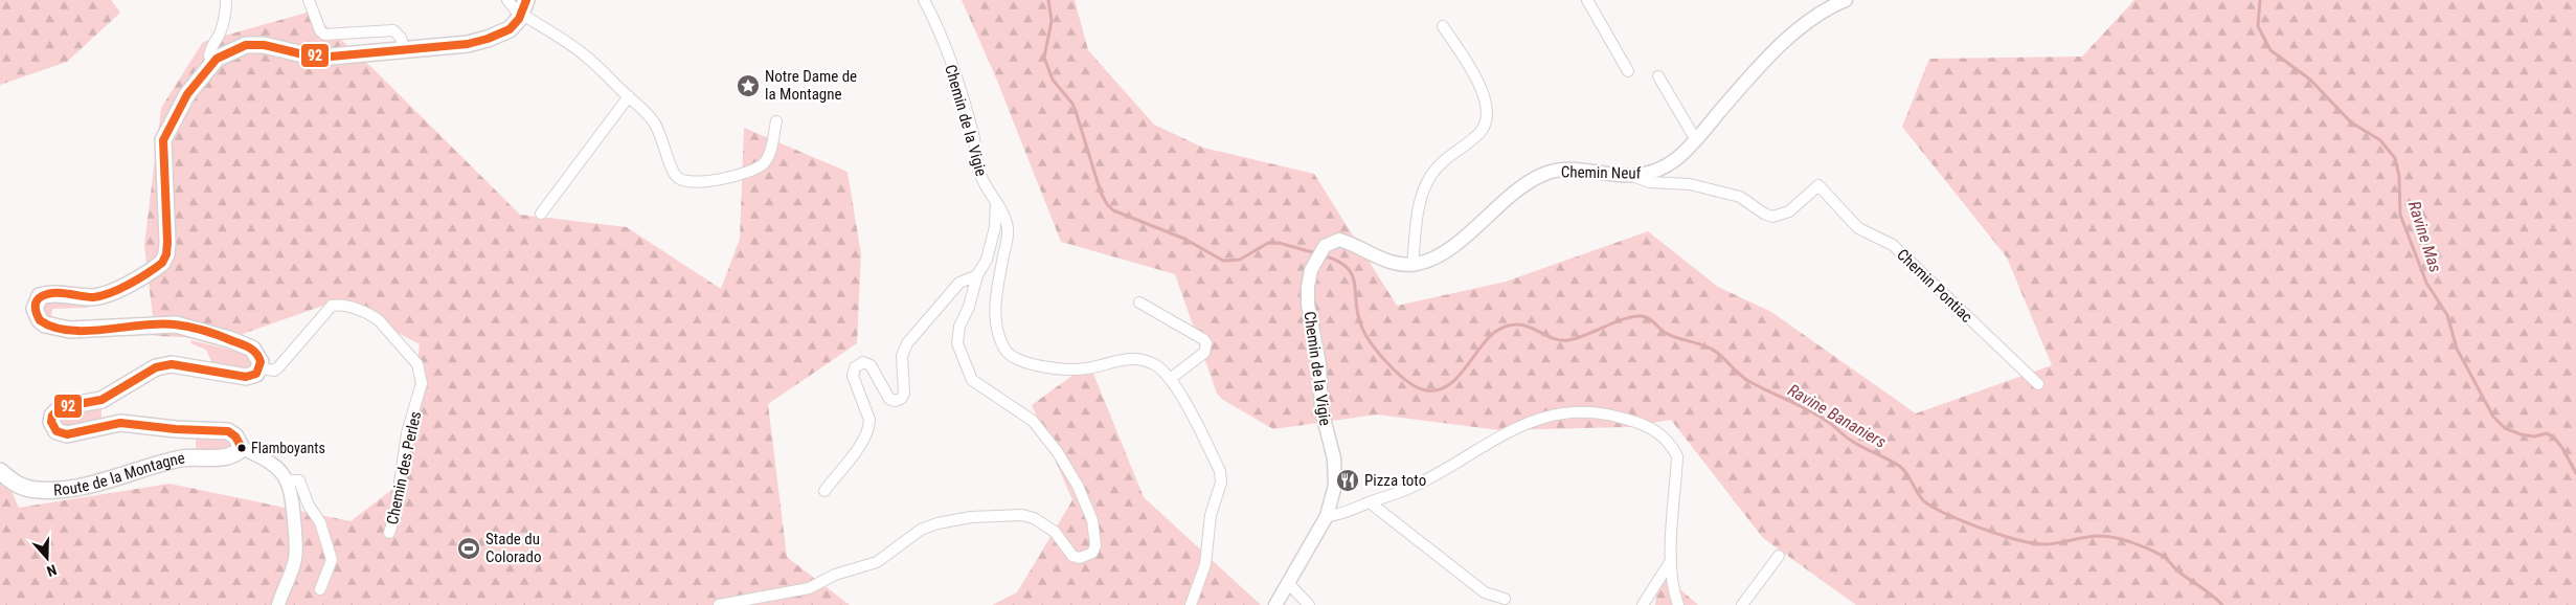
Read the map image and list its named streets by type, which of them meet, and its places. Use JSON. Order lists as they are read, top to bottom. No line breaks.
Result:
{"streets":{"main road":["Route de la Montagne"],"street":["Chemin de la Vigie","Chemin Neuf","Chemin Pontiac","Chemin des Perles"]},"crossings":[["Chemin de la Vigie","Chemin Neuf"],["Chemin Neuf","Chemin Pontiac"]],"water":["Ravine Mas","Ravine Bananiers"],"places":{"place":["Notre Dame de la Montagne"],"other":["Flamboyants"],"restaurant":["Pizza toto"],"sports":["Stade du Colorado"]},"lines":["transit line 92"],"north":"bottom"}
